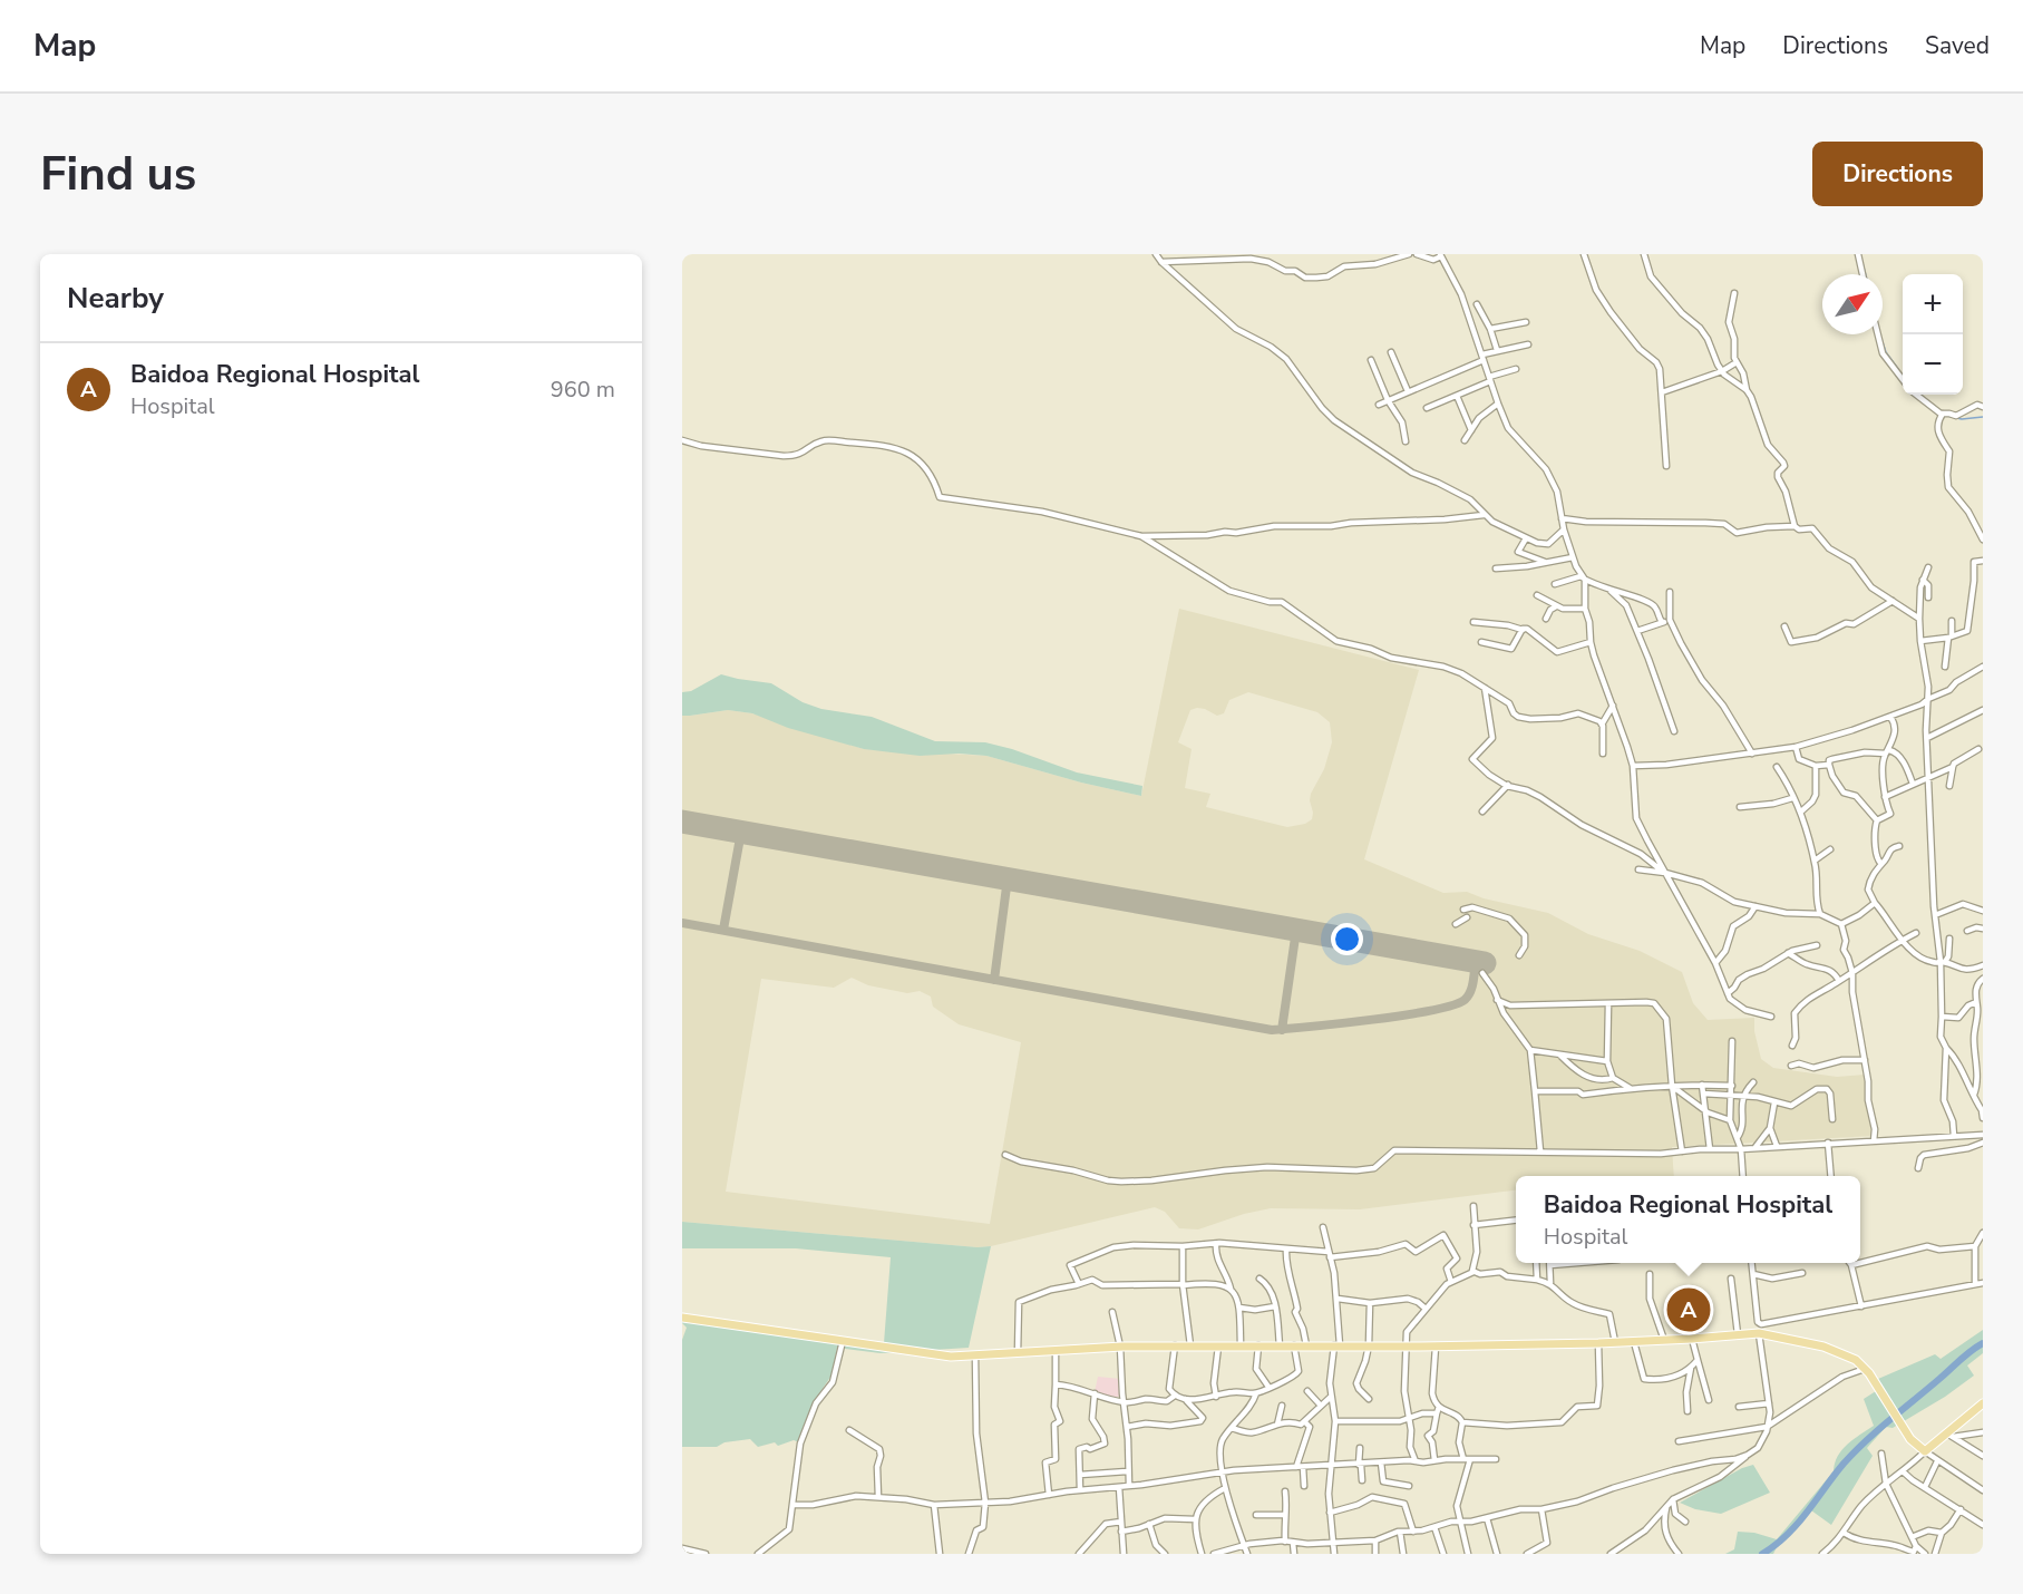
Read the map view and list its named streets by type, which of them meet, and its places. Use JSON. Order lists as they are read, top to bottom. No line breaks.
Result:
{"north":"top right","page":{"header":"Map","nav":["Map","Directions","Saved"],"buttons":"Directions","title":"Find us","heading":"Nearby","map_buttons":["+","−"],"list":[{"mark":"A","name":"Baidoa Regional Hospital","note":"Hospital","value":"960 m"}],"popup":["Baidoa Regional Hospital","Hospital"],"pins":"A"}}
